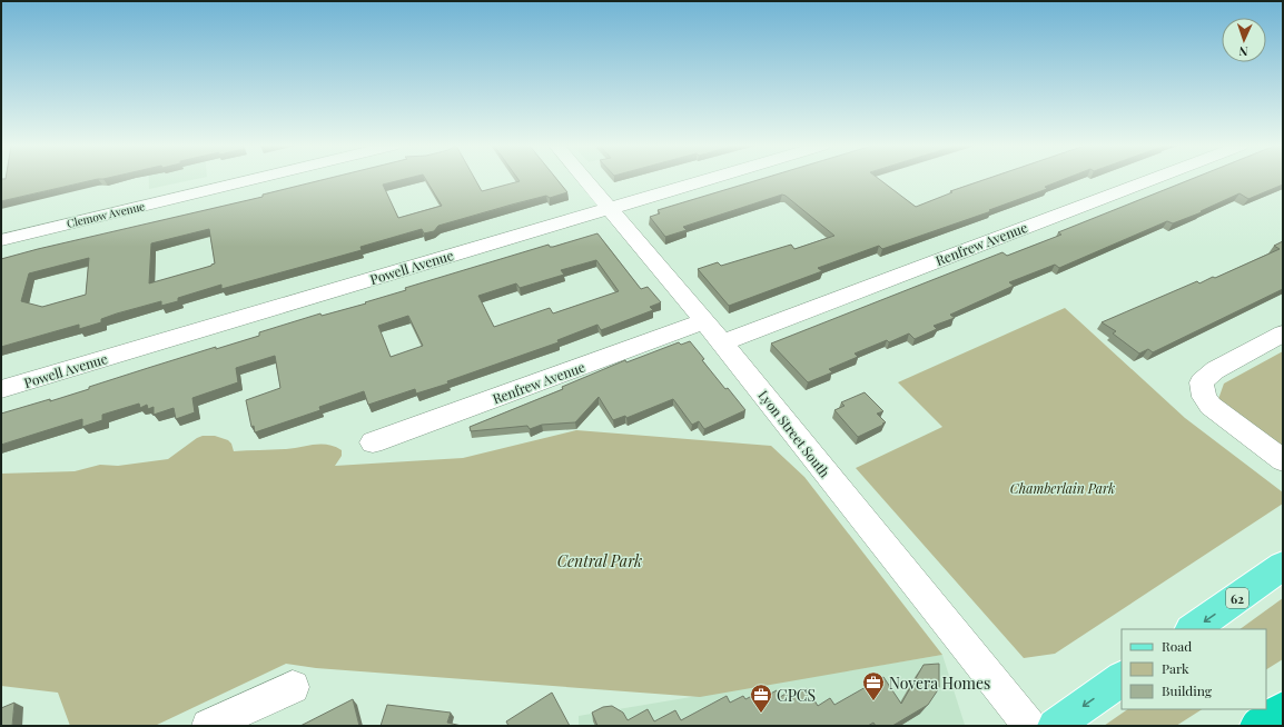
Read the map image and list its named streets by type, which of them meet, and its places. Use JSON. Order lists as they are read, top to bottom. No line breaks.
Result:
{"streets":{"main road":["62"],"street":["Clemow Avenue","Renfrew Avenue","Powell Avenue","Lyon Street South"]},"crossings":[["Renfrew Avenue","Lyon Street South"],["Powell Avenue","Lyon Street South"]],"parks":["Chamberlain Park","Central Park"],"places":{"office":["Novera Homes","CPCS"]},"legend":["Road","Park","Building"],"north":"bottom"}
